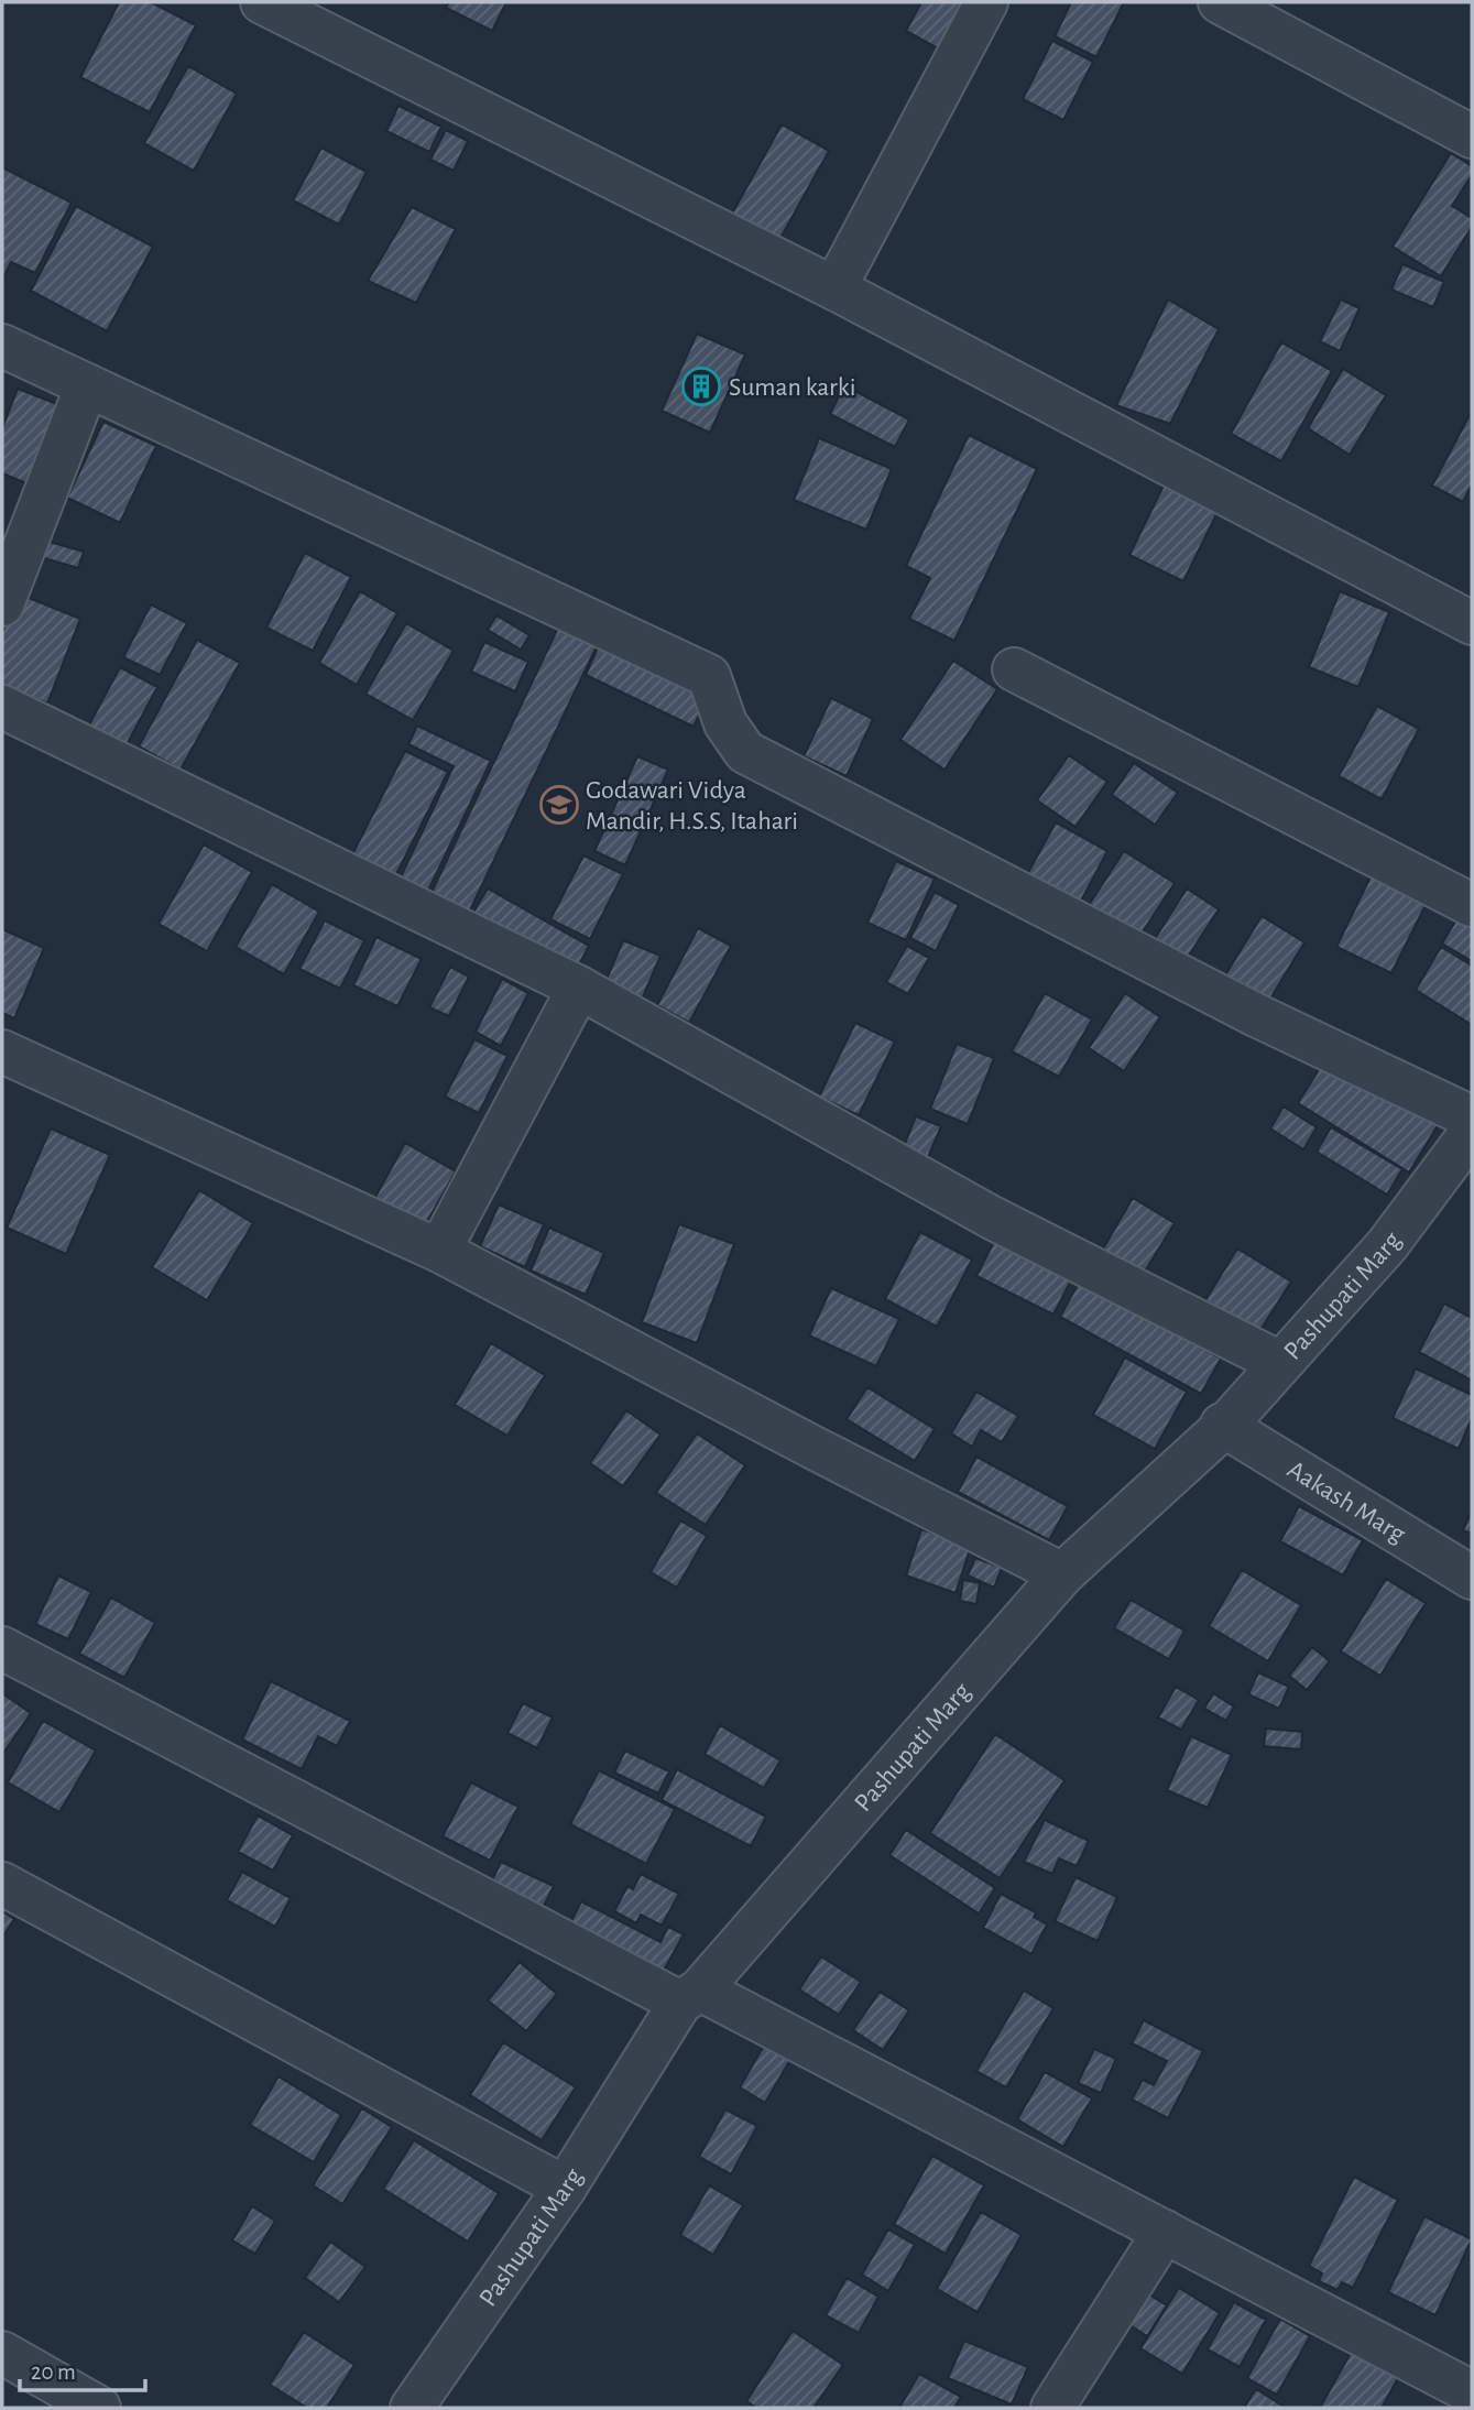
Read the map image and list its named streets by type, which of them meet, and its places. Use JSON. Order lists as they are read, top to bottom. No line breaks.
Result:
{"streets":{"street":["Pashupati Marg","Aakash Marg"]},"crossings":[["Pashupati Marg","Aakash Marg"]],"places":{"building":["Suman karki"],"school or university":["Godawari Vidya Mandir, H.S.S, Itahari"]},"scale_bar":"20 m"}
